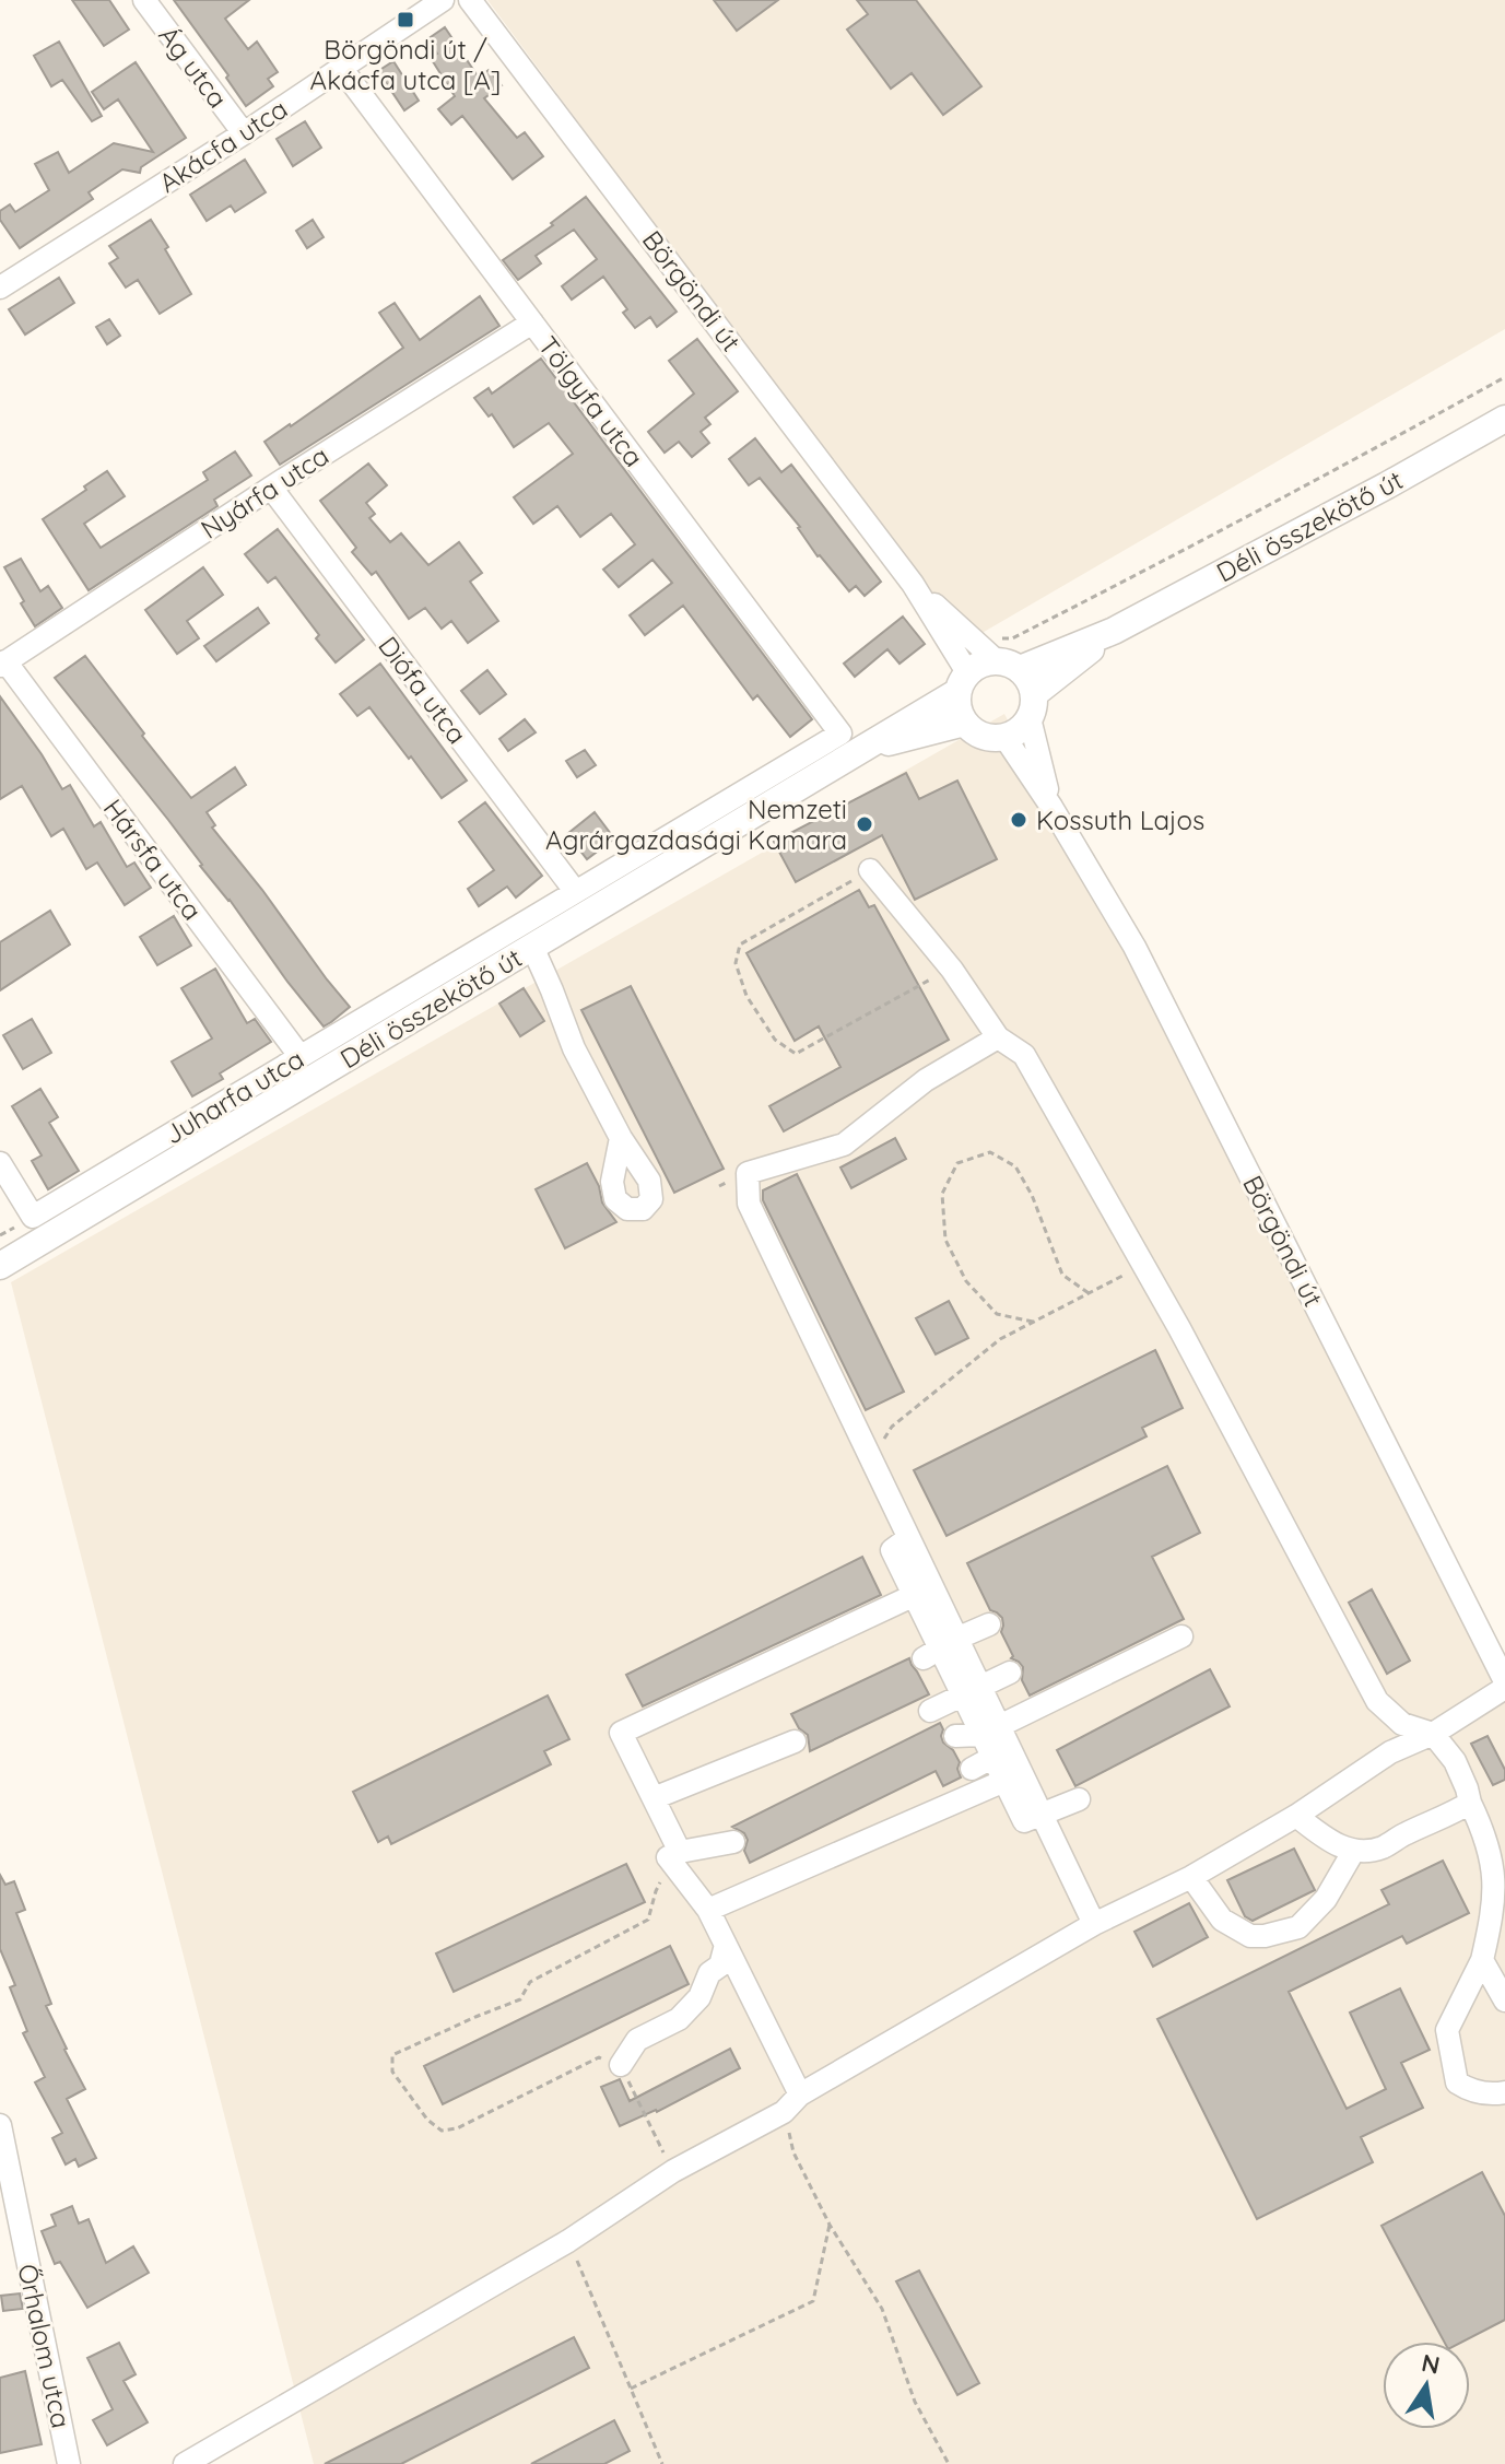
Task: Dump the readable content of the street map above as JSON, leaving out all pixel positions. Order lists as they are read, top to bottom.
{
  "streets": {
    "main road": ["Déli összekötő út"],
    "street": [
      "Ág utca",
      "Akácfa utca",
      "Börgöndi út",
      "Tölgyfa utca",
      "Nyárfa utca",
      "Diófa utca",
      "Hársfa utca",
      "Juharfa utca",
      "Őrhalom utca"
    ]
  },
  "crossings": [
    ["Ág utca", "Akácfa utca"],
    ["Akácfa utca", "Tölgyfa utca"],
    ["Börgöndi út", "Déli összekötő út"],
    ["Tölgyfa utca", "Nyárfa utca"],
    ["Tölgyfa utca", "Déli összekötő út"],
    ["Tölgyfa utca", "Juharfa utca"],
    ["Nyárfa utca", "Diófa utca"],
    ["Nyárfa utca", "Hársfa utca"],
    ["Déli összekötő út", "Juharfa utca"],
    ["Diófa utca", "Juharfa utca"],
    ["Hársfa utca", "Juharfa utca"]
  ],
  "places": {
    "transit": ["Börgöndi út / Akácfa utca [A]"],
    "other": ["Kossuth Lajos", "Nemzeti Agrárgazdasági Kamara"]
  },
  "north": "top"
}
